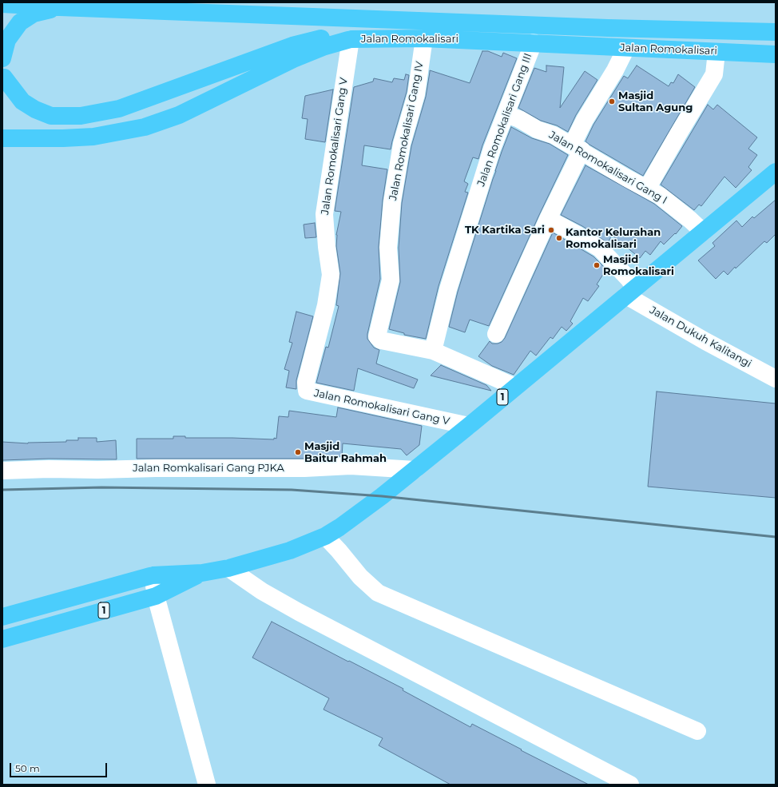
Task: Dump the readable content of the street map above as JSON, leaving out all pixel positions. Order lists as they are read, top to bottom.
{
  "streets": {
    "highway": ["Jalan Romokalisari", "1"],
    "street": [
      "Jalan Romokalisari Gang III",
      "Jalan Romokalisari Gang IV",
      "Jalan Romokalisari Gang V",
      "Jalan Romokalisari Gang I",
      "Jalan Dukuh Kalitangi",
      "Jalan Romkalisari Gang PJKA"
    ]
  },
  "crossings": [
    ["Jalan Romokalisari", "Jalan Romokalisari Gang III"],
    ["Jalan Romokalisari", "Jalan Romokalisari Gang IV"],
    ["Jalan Romokalisari", "Jalan Romokalisari Gang V"],
    ["Jalan Romokalisari Gang III", "Jalan Romokalisari Gang IV"],
    ["Jalan Romokalisari Gang III", "Jalan Romokalisari Gang I"],
    ["Jalan Romokalisari Gang V", "1"],
    ["Jalan Romokalisari Gang I", "1"],
    ["Jalan Dukuh Kalitangi", "1"],
    ["1", "Jalan Romkalisari Gang PJKA"]
  ],
  "places": [
    "Masjid Sultan Agung",
    "TK Kartika Sari",
    "Kantor Kelurahan Romokalisari",
    "Masjid Romokalisari",
    "Masjid Baitur Rahmah"
  ],
  "scale_bar": "50 m"
}
